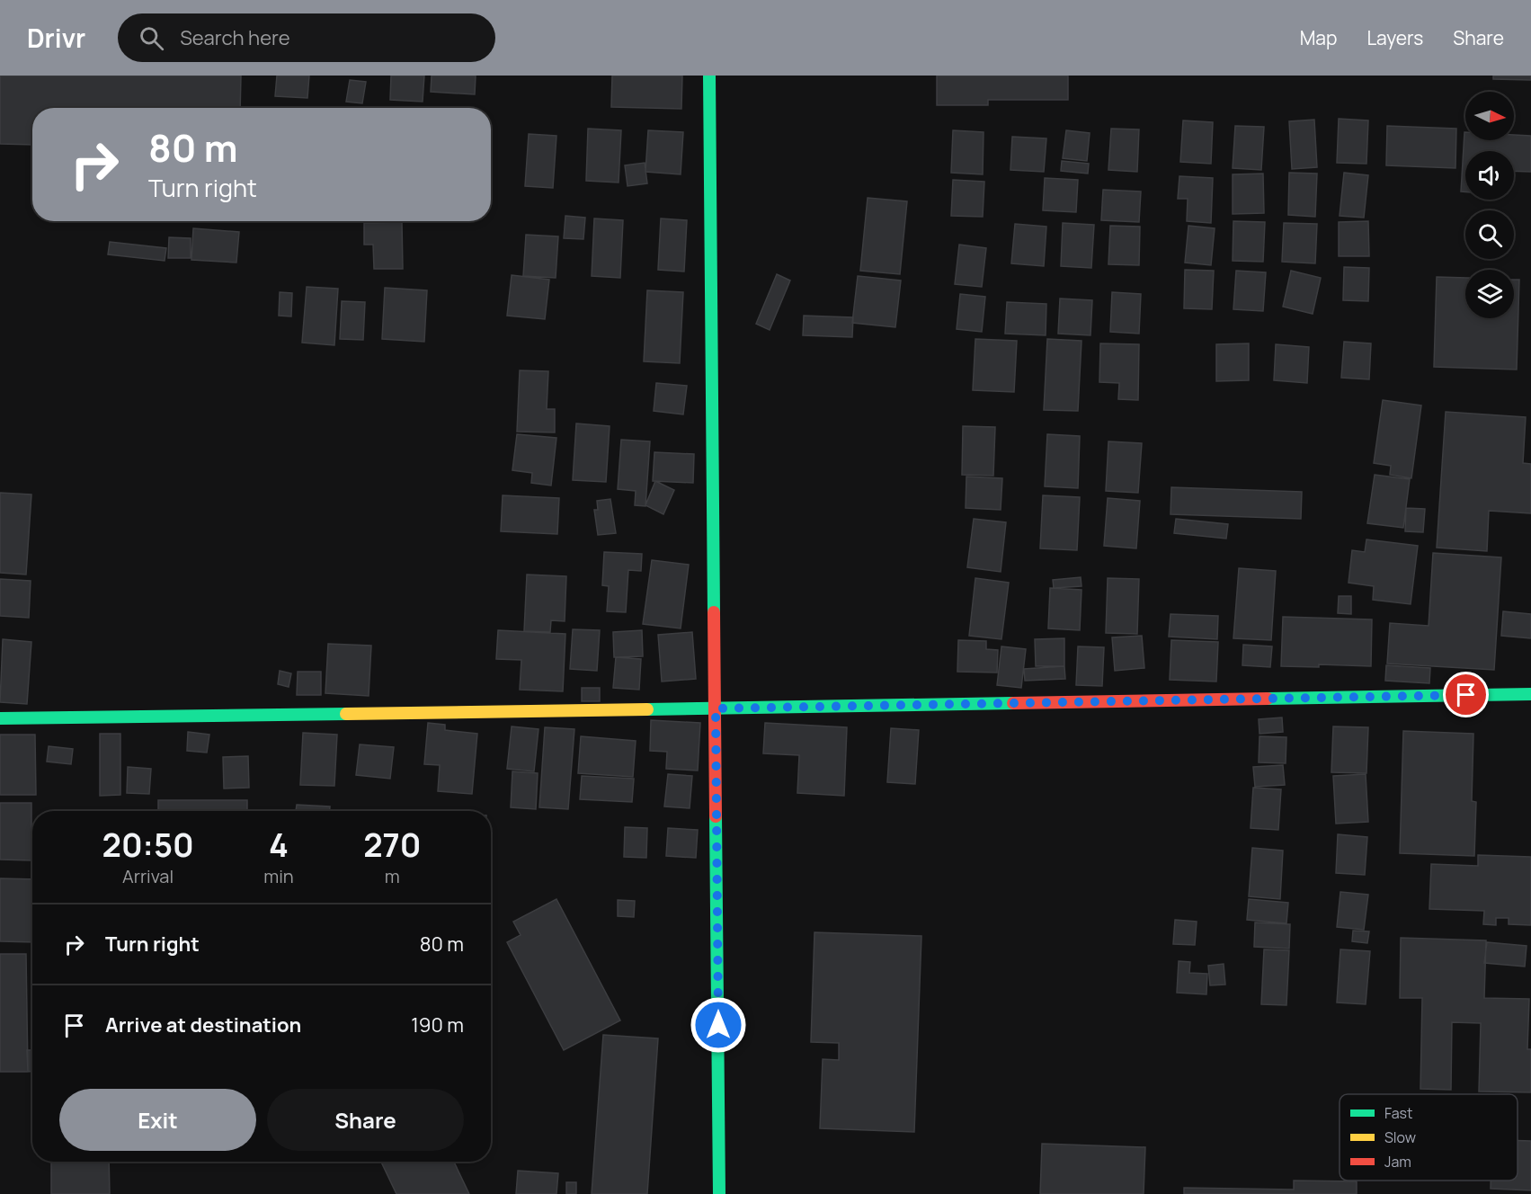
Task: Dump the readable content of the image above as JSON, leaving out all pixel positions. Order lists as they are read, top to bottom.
{
  "legend": ["Fast", "Slow", "Jam"],
  "north": "right",
  "page": {
    "header": "Drivr",
    "search": "Search here",
    "nav": ["Map", "Layers", "Share"],
    "turn": ["80 m", "Turn right"],
    "eta": [
      "20:50",
      "Arrival",
      "4",
      "min",
      "270",
      "m"
    ],
    "list": [
      {
        "name": "Turn right",
        "value": "80 m"
      },
      {
        "name": "Arrive at destination",
        "value": "190 m"
      }
    ],
    "buttons": ["Exit", "Share"]
  }
}
